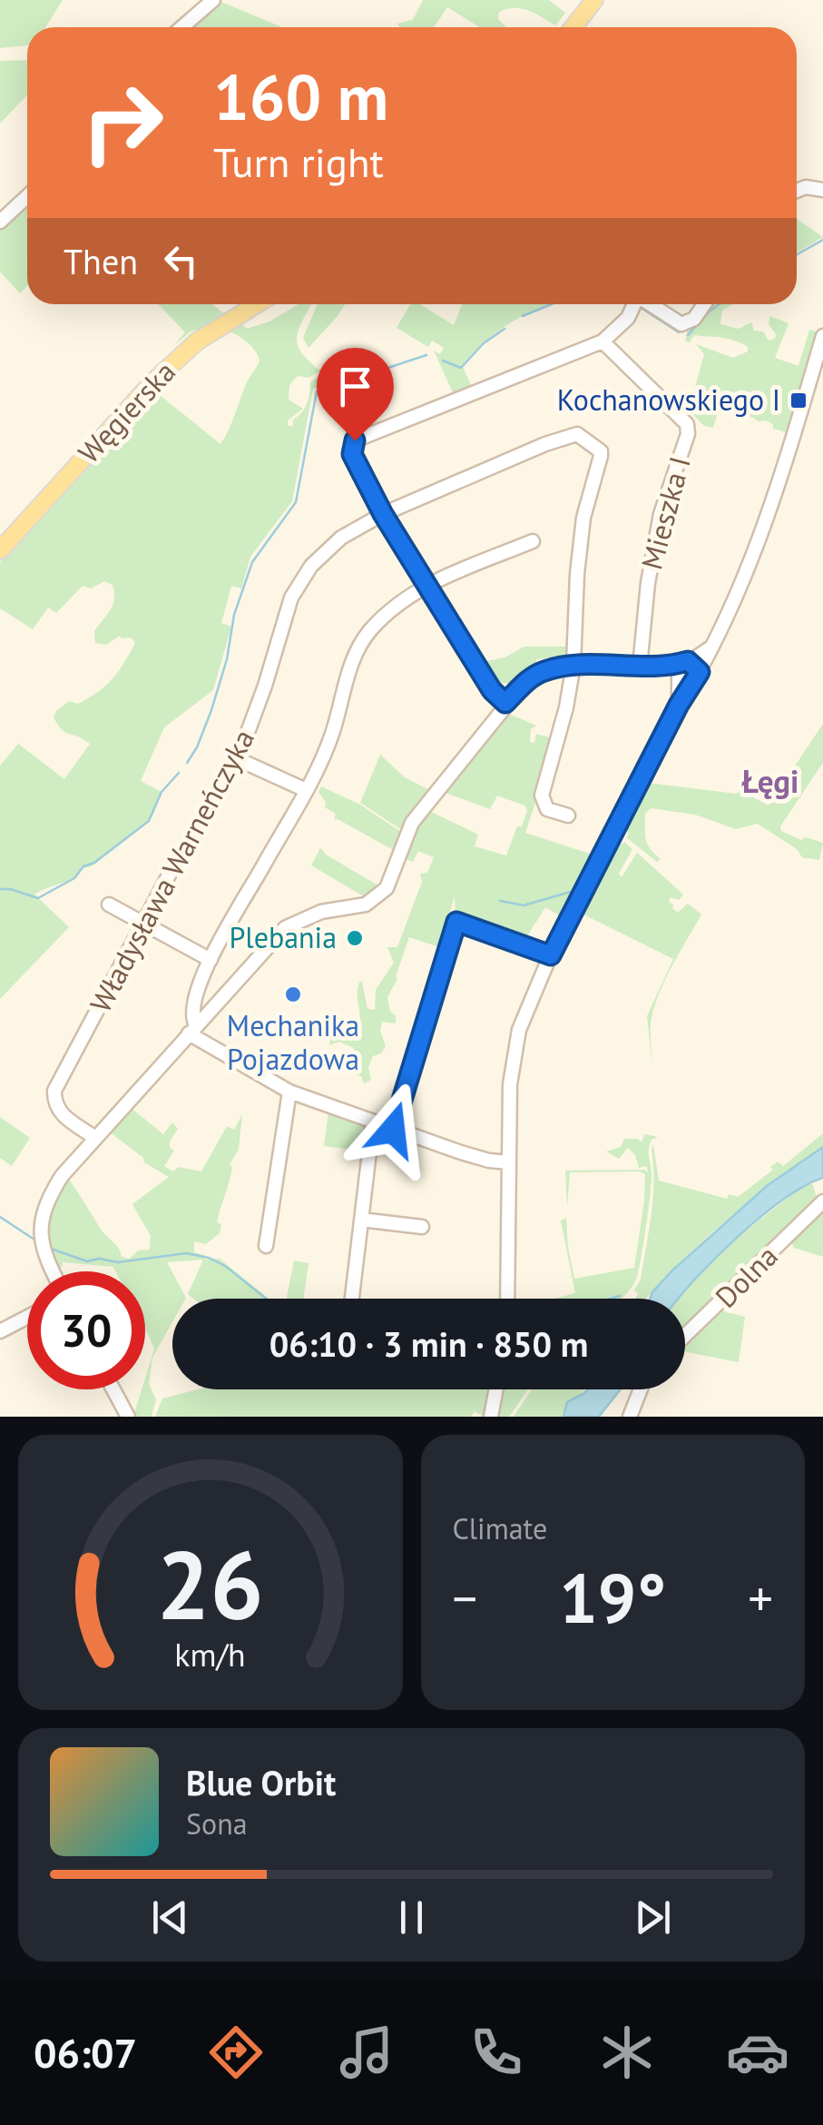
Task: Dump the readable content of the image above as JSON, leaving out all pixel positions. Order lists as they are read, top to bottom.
{
  "streets": {
    "main road": ["Węgierska"],
    "street": ["Mieszka I", "Władysława Warneńczyka", "Dolna"]
  },
  "districts": ["Łęgi"],
  "places": {
    "transit": ["Kochanowskiego I"],
    "other": ["Plebania", "Mechanika Pojazdowa"]
  },
  "page": {
    "turn": ["160 m", "Turn right"],
    "then": "Then",
    "limit": "30",
    "trip": "06:10 · 3 min · 850 m",
    "tile": "Climate",
    "heat": ["−", "19°", "+"],
    "song": ["Blue Orbit", "Sona"],
    "tabs": "06:07",
    "gauge": ["26", "km/h"]
  }
}
